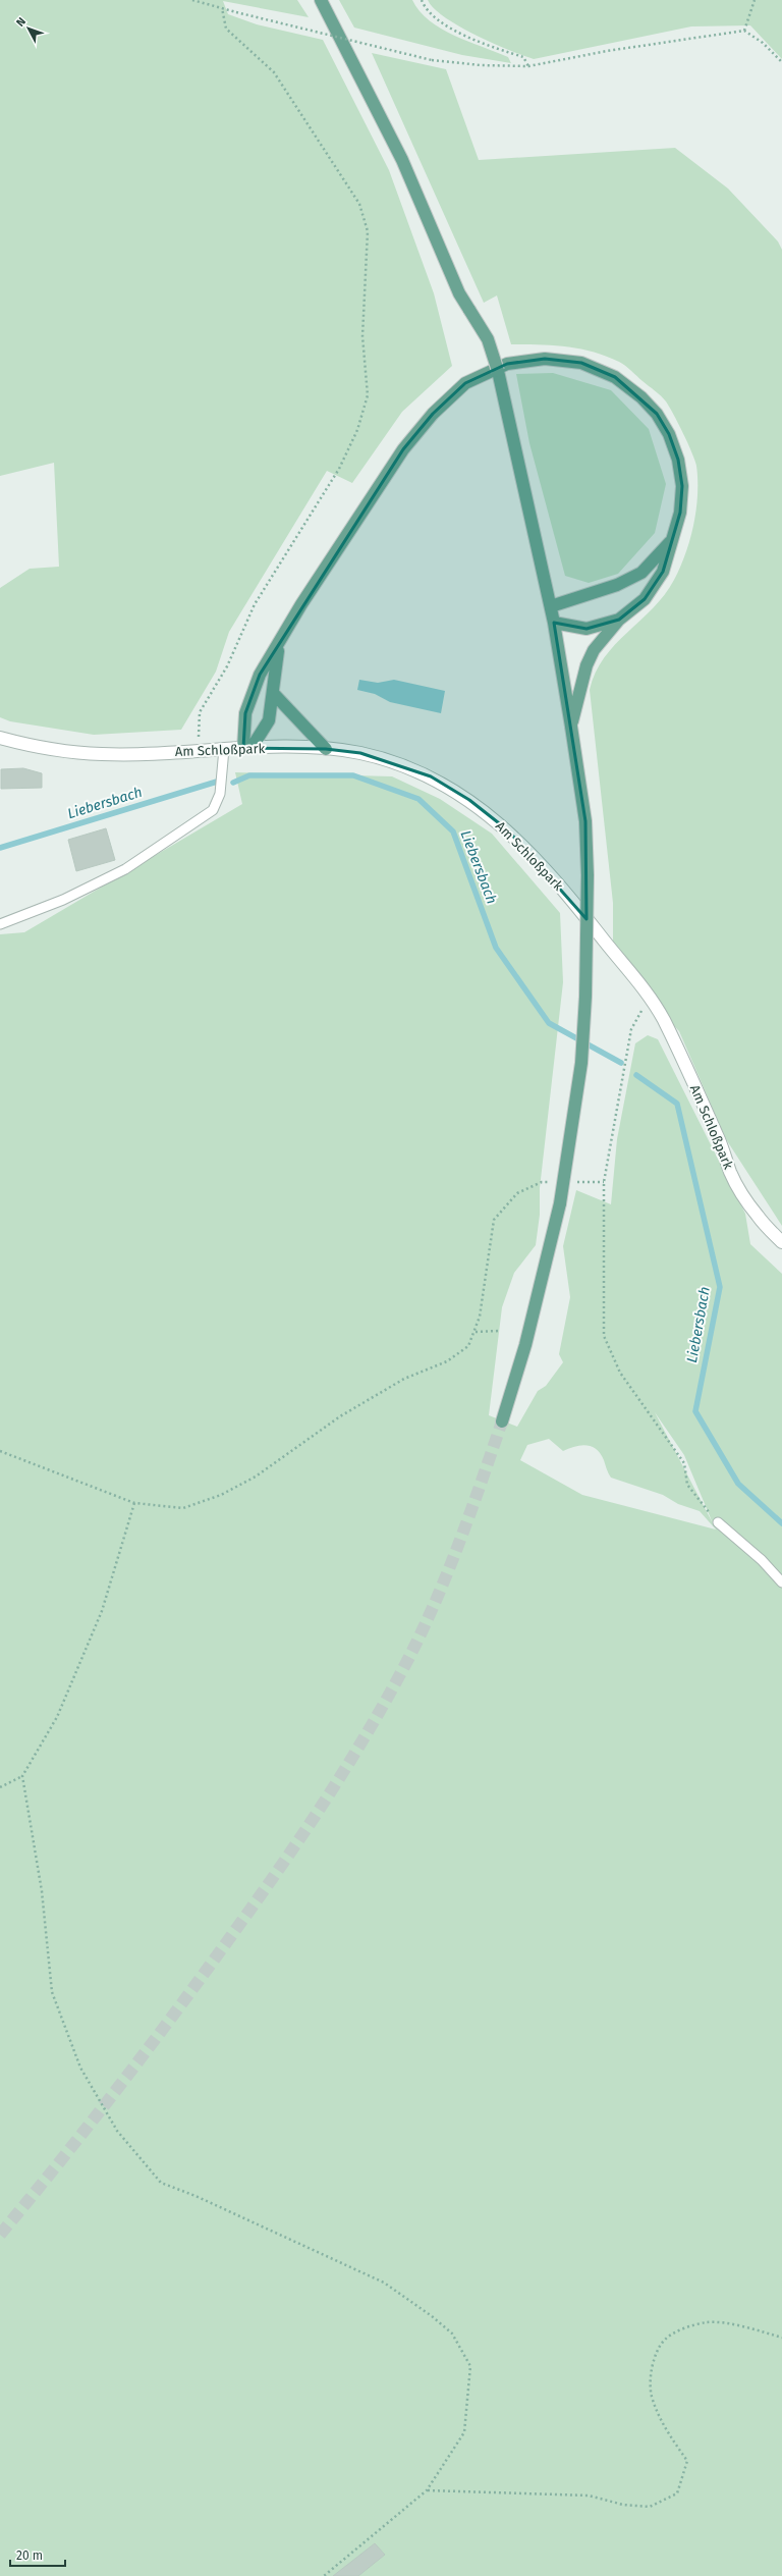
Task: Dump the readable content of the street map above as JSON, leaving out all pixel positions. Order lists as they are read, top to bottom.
{
  "streets": {
    "street": ["Am Schloßpark"]
  },
  "water": ["Liebersbach"],
  "scale_bar": "20 m",
  "north": "top left"
}
